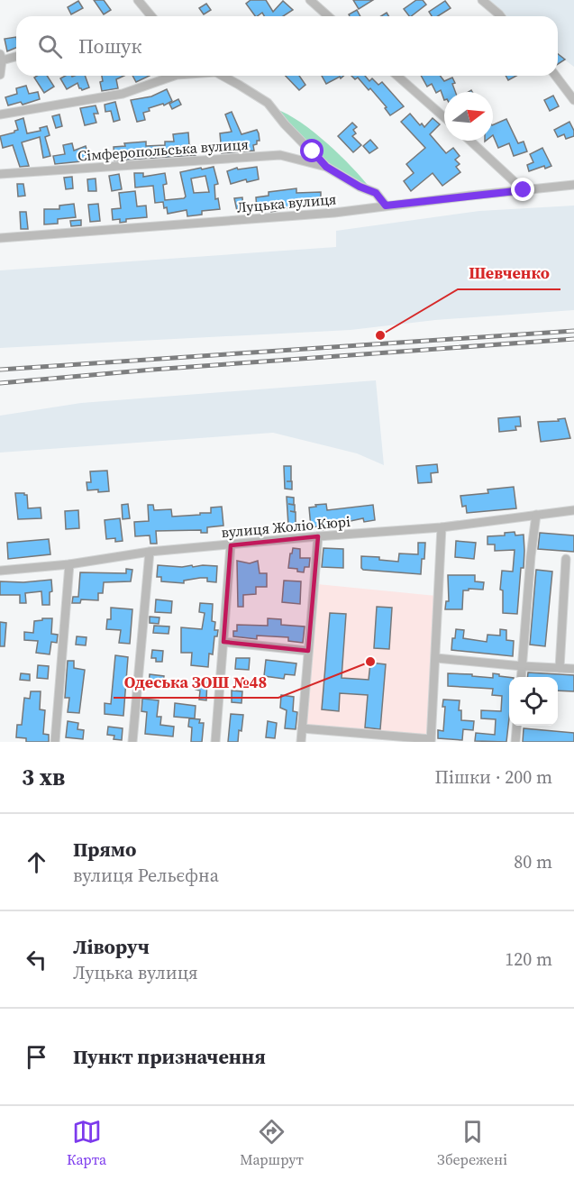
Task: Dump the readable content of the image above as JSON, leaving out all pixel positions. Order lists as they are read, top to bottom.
{
  "streets": {
    "street": ["Сімферопольська вулиця", "Луцька вулиця", "вулиця Жоліо Кюрі"]
  },
  "places": ["Шевченко", "Одеська ЗОШ №48"],
  "north": "right",
  "page": {
    "search": "Пошук",
    "heading": ["3 хв", "Пішки · 200 m"],
    "list": [
      ["Прямо", "вулиця Рельєфна", "80 m"],
      ["Ліворуч", "Луцька вулиця", "120 m"],
      "Пункт призначення"
    ],
    "nav": ["Карта", "Маршрут", "Збережені"]
  }
}
